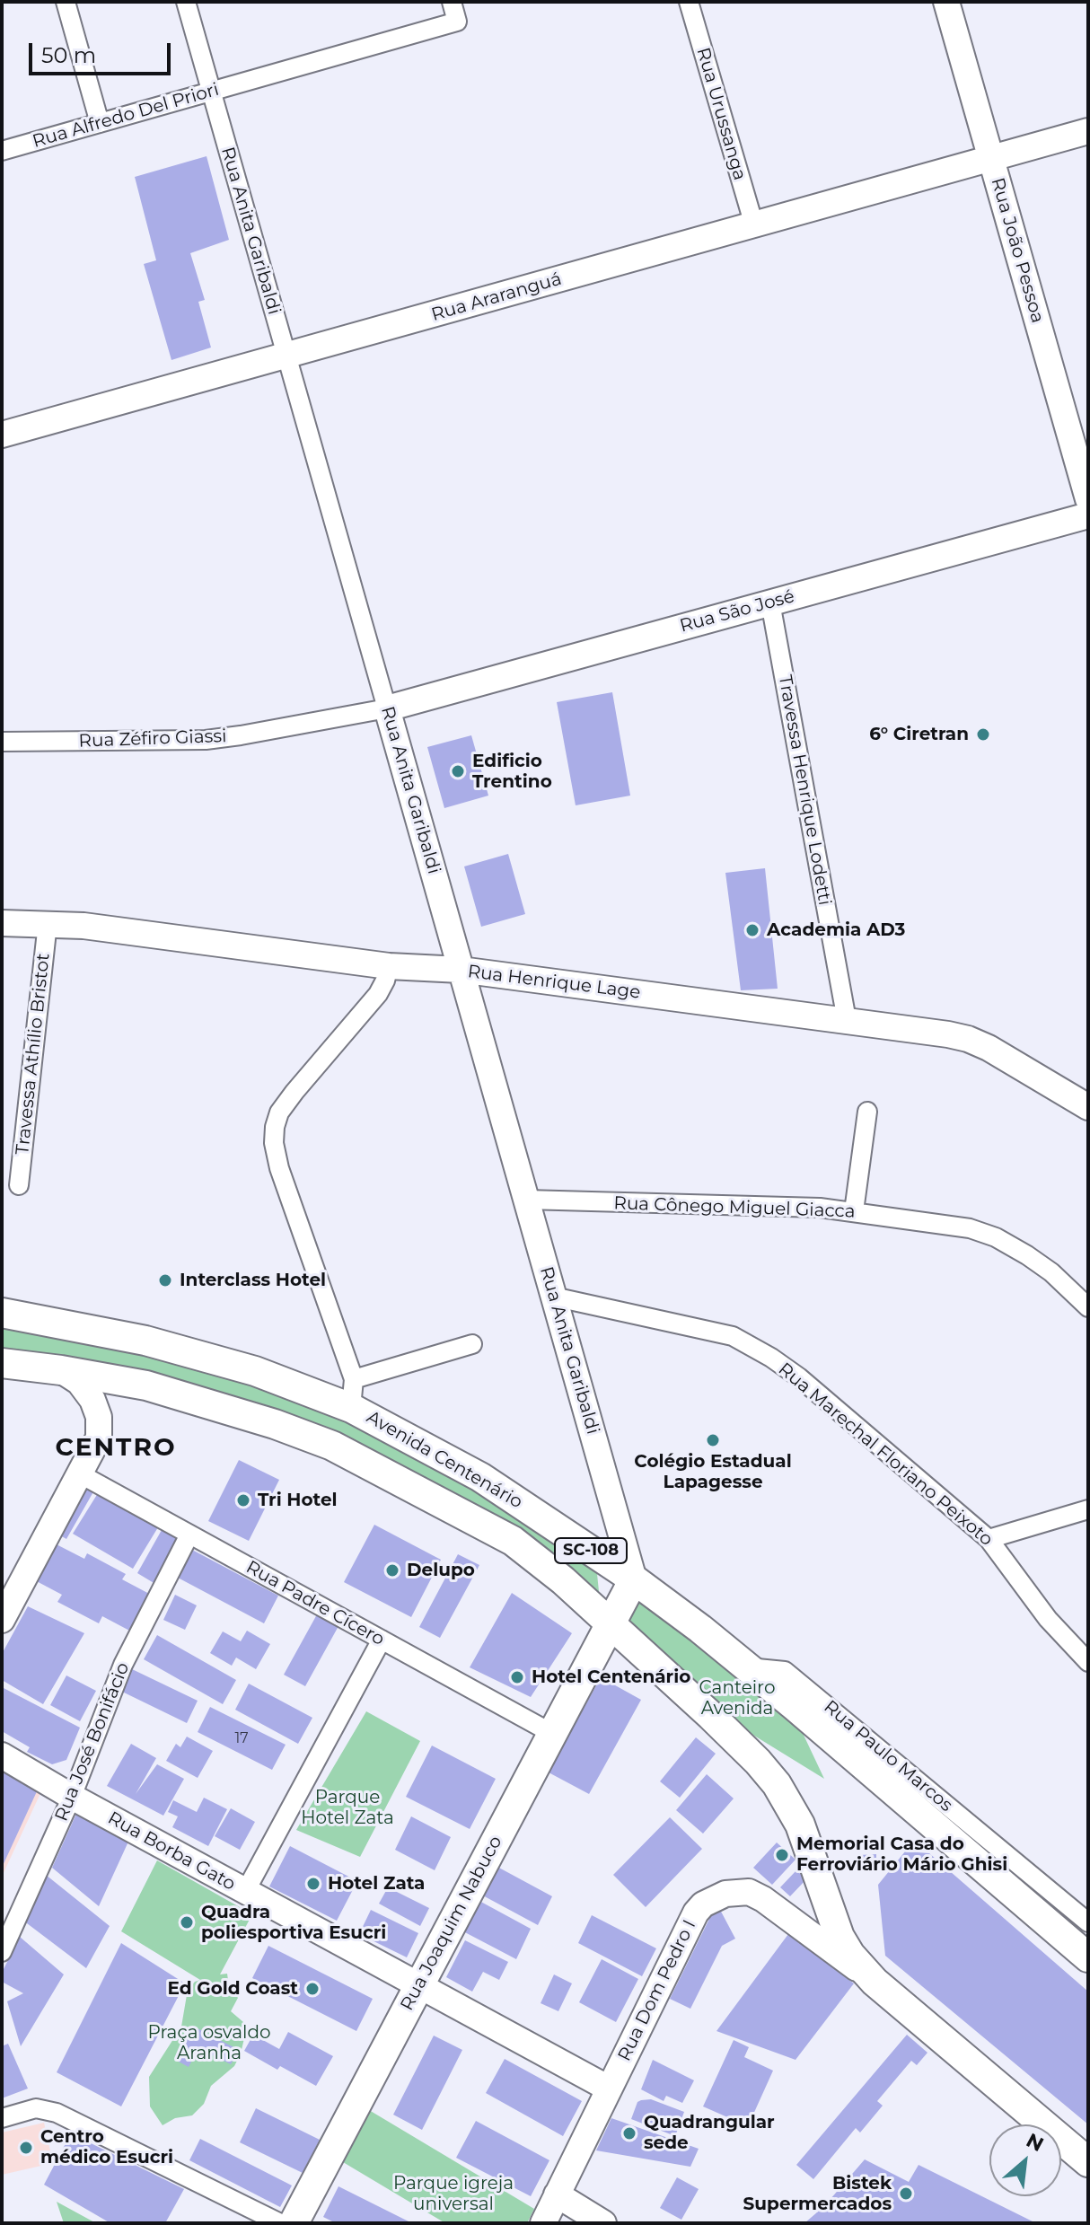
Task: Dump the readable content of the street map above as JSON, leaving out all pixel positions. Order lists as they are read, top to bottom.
{
  "streets": {
    "main road": [
      "Rua Anita Garibaldi",
      "Rua João Pessoa",
      "Rua Araranguá",
      "Rua São José",
      "Rua Henrique Lage",
      "Avenida Centenário",
      "SC-108",
      "Rua Borba Gato",
      "Rua Joaquim Nabuco",
      "Rua Dom Pedro I"
    ],
    "street": [
      "Rua Urussanga",
      "Rua Alfredo Del Priori",
      "Rua Zéfiro Giassi",
      "Travessa Henrique Lodetti",
      "Travessa Athílio Bristot",
      "Rua Cônego Miguel Giacca",
      "Rua Marechal Floriano Peixoto",
      "Rua Padre Cícero",
      "Rua José Bonifácio",
      "Rua Paulo Marcos"
    ]
  },
  "crossings": [
    ["Rua Urussanga", "Rua Araranguá"],
    ["Rua Alfredo Del Priori", "Rua Anita Garibaldi"],
    ["Rua Anita Garibaldi", "Rua Araranguá"],
    ["Rua Anita Garibaldi", "Rua São José"],
    ["Rua Anita Garibaldi", "Rua Zéfiro Giassi"],
    ["Rua Anita Garibaldi", "Rua Henrique Lage"],
    ["Rua Anita Garibaldi", "Rua Cônego Miguel Giacca"],
    ["Rua Anita Garibaldi", "Rua Marechal Floriano Peixoto"],
    ["Rua Anita Garibaldi", "Avenida Centenário"],
    ["Rua Anita Garibaldi", "Rua Joaquim Nabuco"],
    ["Rua João Pessoa", "Rua Araranguá"],
    ["Rua São José", "Rua Zéfiro Giassi"],
    ["Rua São José", "Travessa Henrique Lodetti"],
    ["Travessa Henrique Lodetti", "Rua Henrique Lage"],
    ["Rua Henrique Lage", "Travessa Athílio Bristot"],
    ["Avenida Centenário", "Rua Paulo Marcos"],
    ["Avenida Centenário", "Rua Joaquim Nabuco"],
    ["Avenida Centenário", "Rua Dom Pedro I"],
    ["Rua Padre Cícero", "Rua José Bonifácio"],
    ["Rua Padre Cícero", "Rua Joaquim Nabuco"],
    ["Rua José Bonifácio", "Rua Borba Gato"],
    ["Rua Borba Gato", "Rua Joaquim Nabuco"],
    ["Rua Borba Gato", "Rua Dom Pedro I"]
  ],
  "districts": ["CENTRO"],
  "parks": [
    "Canteiro Avenida",
    "Parque Hotel Zata",
    "Praça osvaldo Aranha",
    "Parque igreja universal"
  ],
  "places": [
    "6° Ciretran",
    "Edificio Trentino",
    "Academia AD3",
    "Interclass Hotel",
    "Colégio Estadual Lapagesse",
    "Tri Hotel",
    "Delupo",
    "Hotel Centenário",
    "Memorial Casa do Ferroviário Mário Ghisi",
    "Hotel Zata",
    "Quadra poliesportiva Esucri",
    "Ed Gold Coast",
    "Quadrangular sede",
    "Centro médico Esucri",
    "Bistek Supermercados"
  ],
  "house_numbers": ["17"],
  "scale_bar": "50 m",
  "north": "top right"
}
